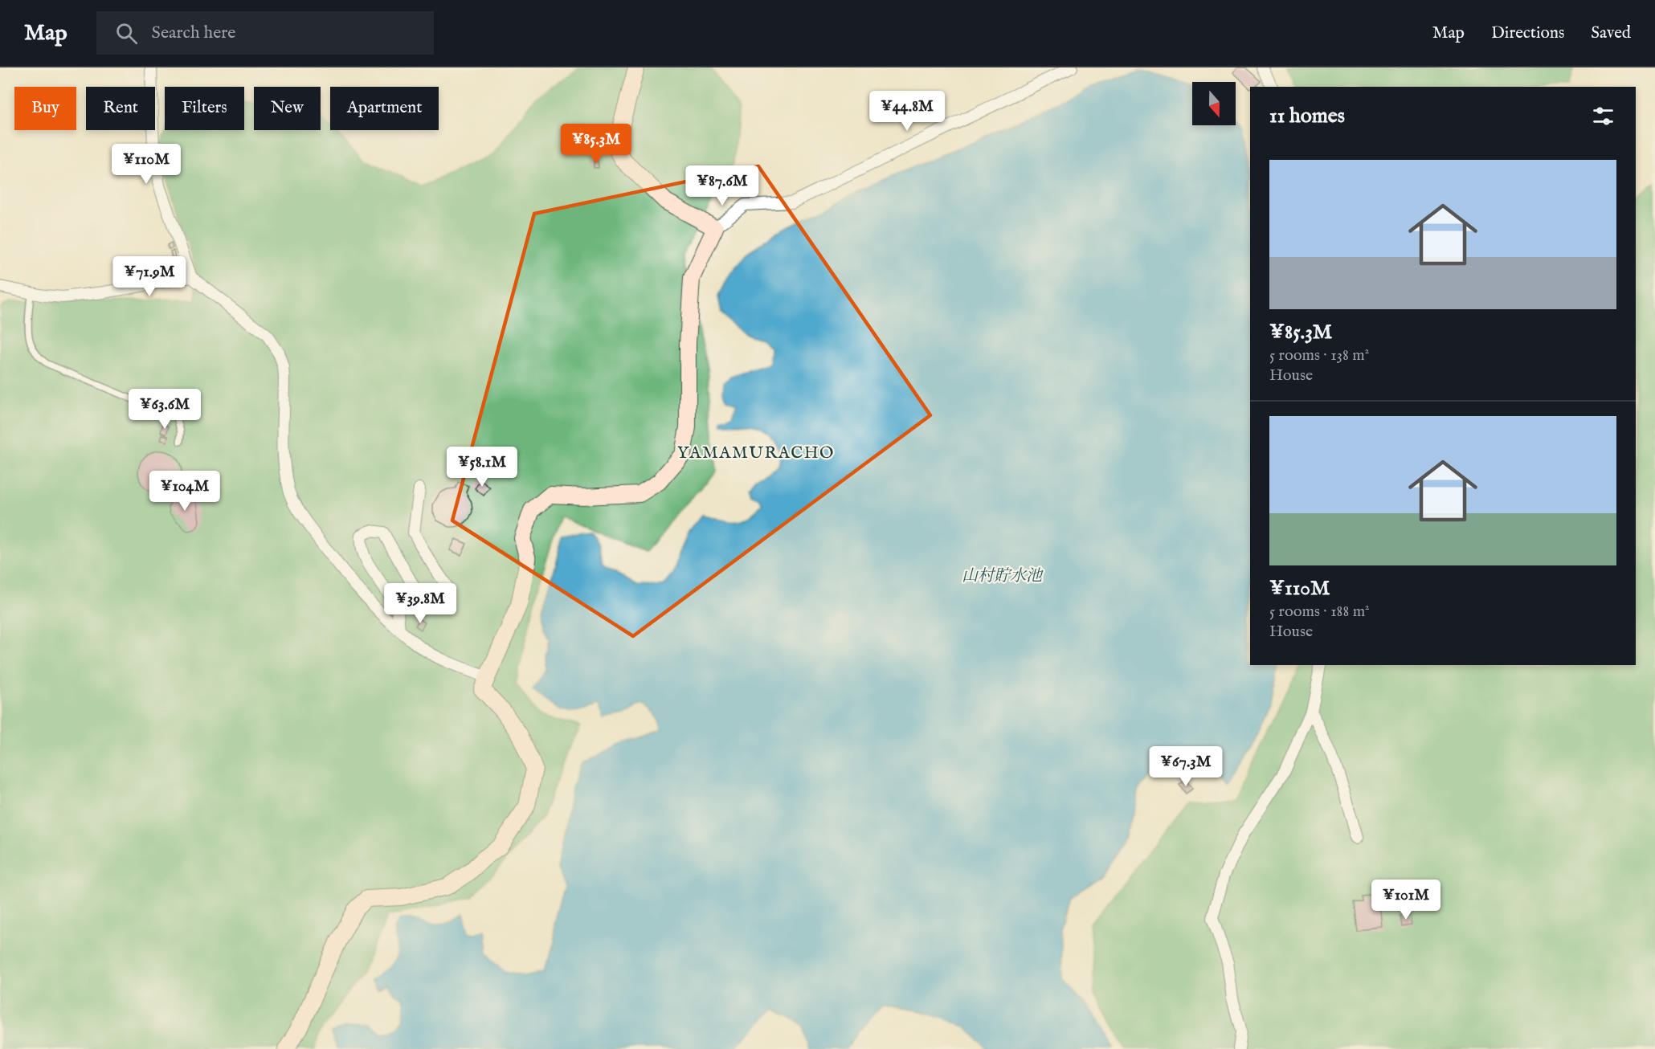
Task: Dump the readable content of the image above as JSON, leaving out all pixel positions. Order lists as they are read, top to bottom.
{
  "districts": ["YAMAMURACHO"],
  "water": ["山村貯水池"],
  "north": "bottom",
  "page": {
    "header": "Map",
    "search": "Search here",
    "nav": ["Map", "Directions", "Saved"],
    "chip": [
      "Buy",
      "Rent",
      "Filters",
      "New",
      "Apartment"
    ],
    "heading": "11 homes",
    "price": [
      "¥44.8M",
      "¥85.3M",
      "¥110M",
      "¥87.6M",
      "¥71.9M",
      "¥63.6M",
      "¥58.1M",
      "¥104M",
      "¥39.8M",
      "¥67.3M",
      "¥101M"
    ],
    "list": [
      {
        "name": "¥85.3M",
        "note": "5 rooms · 138 m² · House"
      },
      {
        "name": "¥110M",
        "note": "5 rooms · 188 m² · House"
      }
    ]
  }
}
